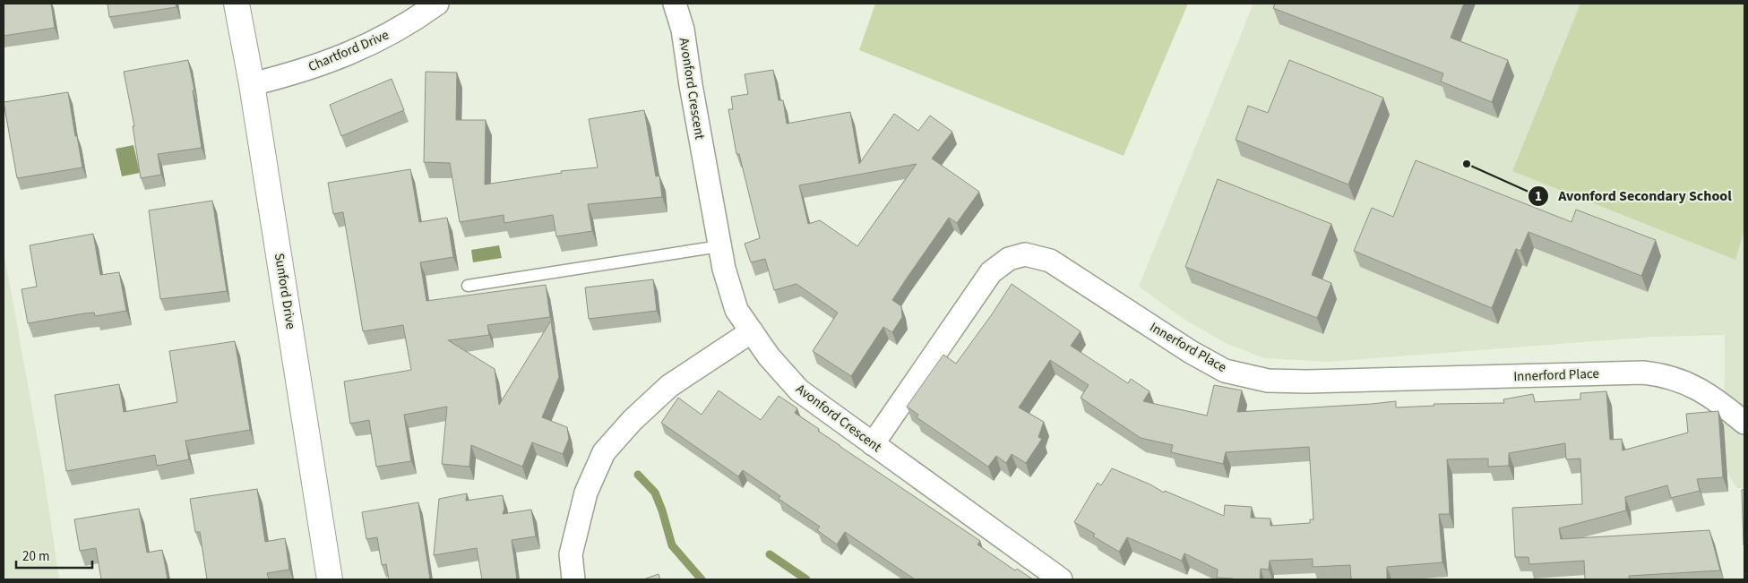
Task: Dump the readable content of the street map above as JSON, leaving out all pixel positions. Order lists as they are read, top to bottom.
{
  "streets": {
    "street": [
      "Chartford Drive",
      "Avonford Crescent",
      "Sunford Drive",
      "Innerford Place"
    ]
  },
  "crossings": [
    ["Chartford Drive", "Sunford Drive"],
    ["Avonford Crescent", "Innerford Place"]
  ],
  "places": ["Avonford Secondary School"],
  "scale_bar": "20 m"
}
